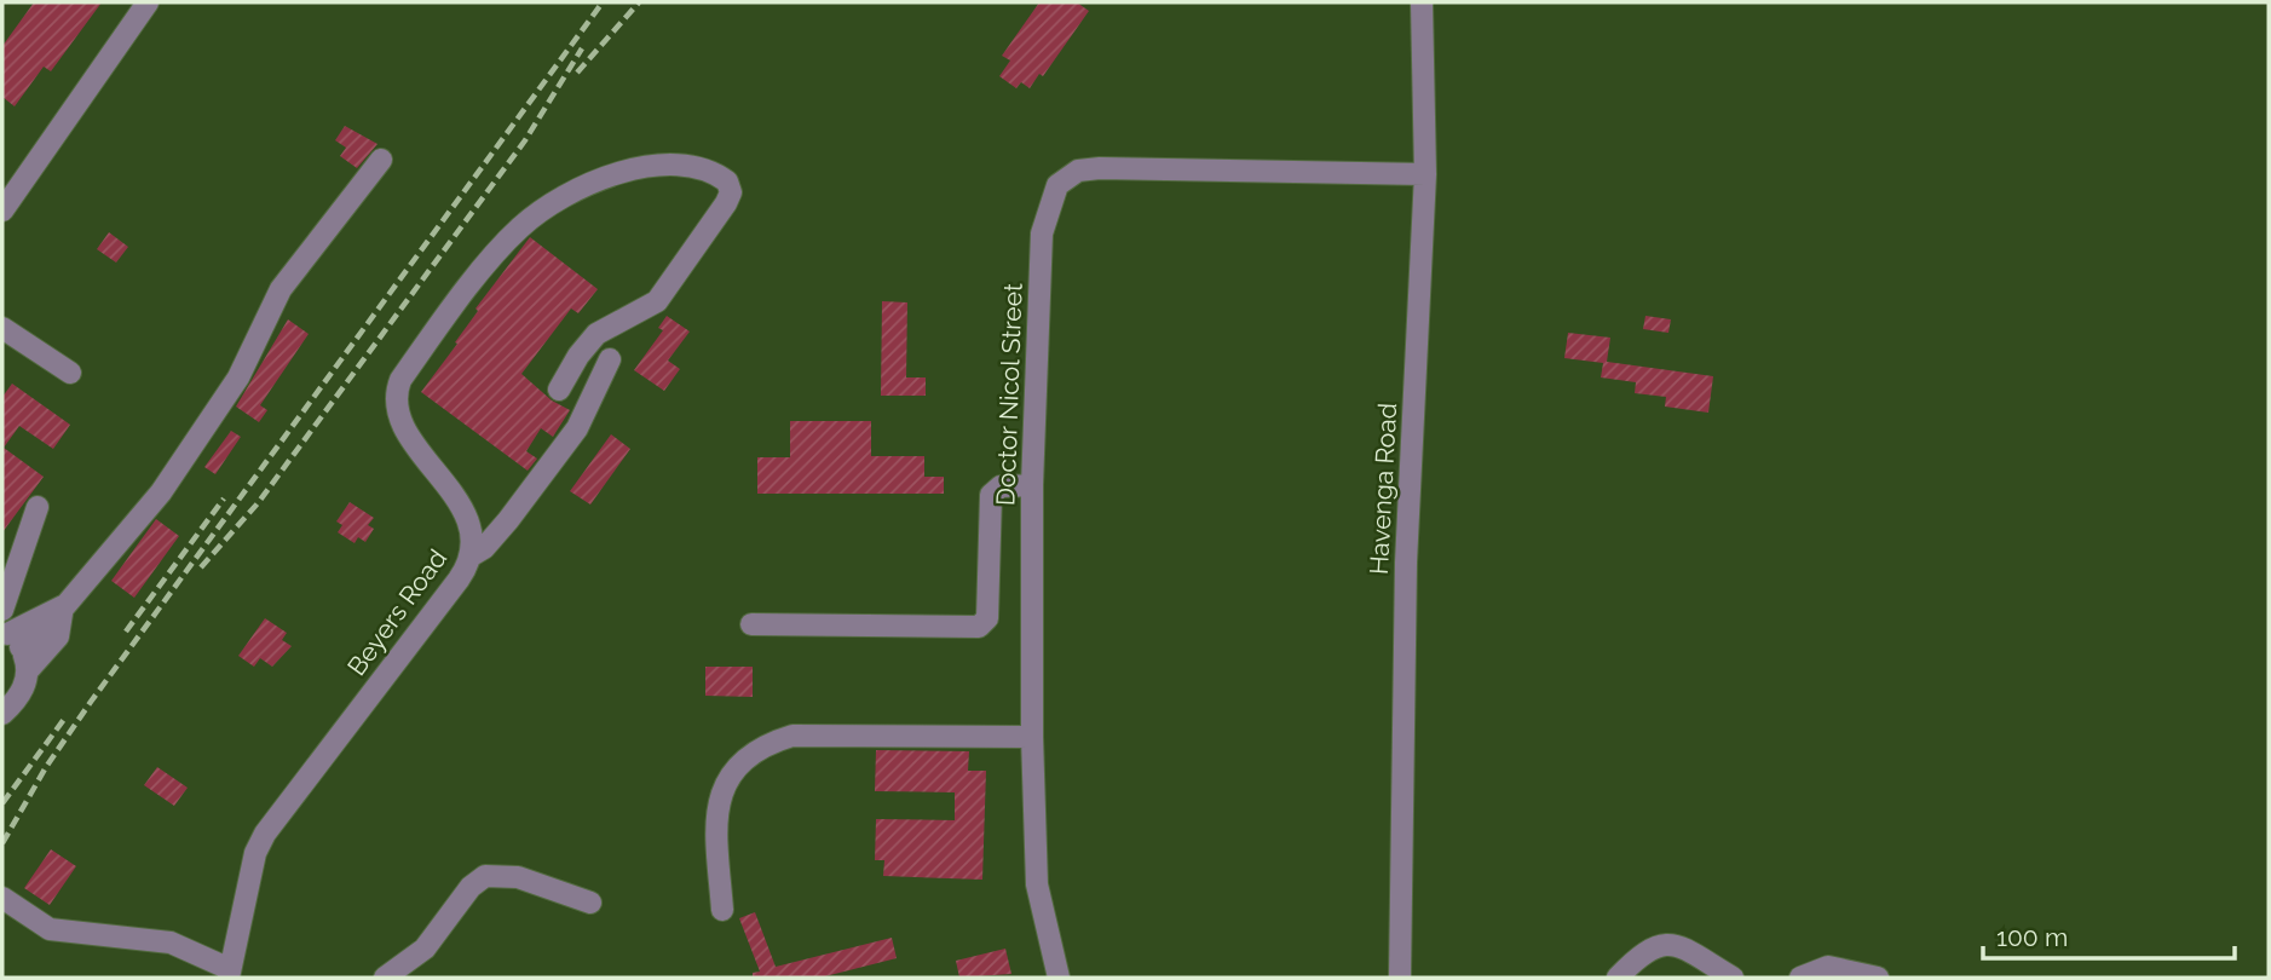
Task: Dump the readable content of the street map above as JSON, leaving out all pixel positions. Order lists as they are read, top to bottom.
{
  "streets": {
    "street": ["Doctor Nicol Street", "Havenga Road", "Beyers Road"]
  },
  "crossings": [
    ["Doctor Nicol Street", "Havenga Road"]
  ],
  "scale_bar": "100 m"
}
